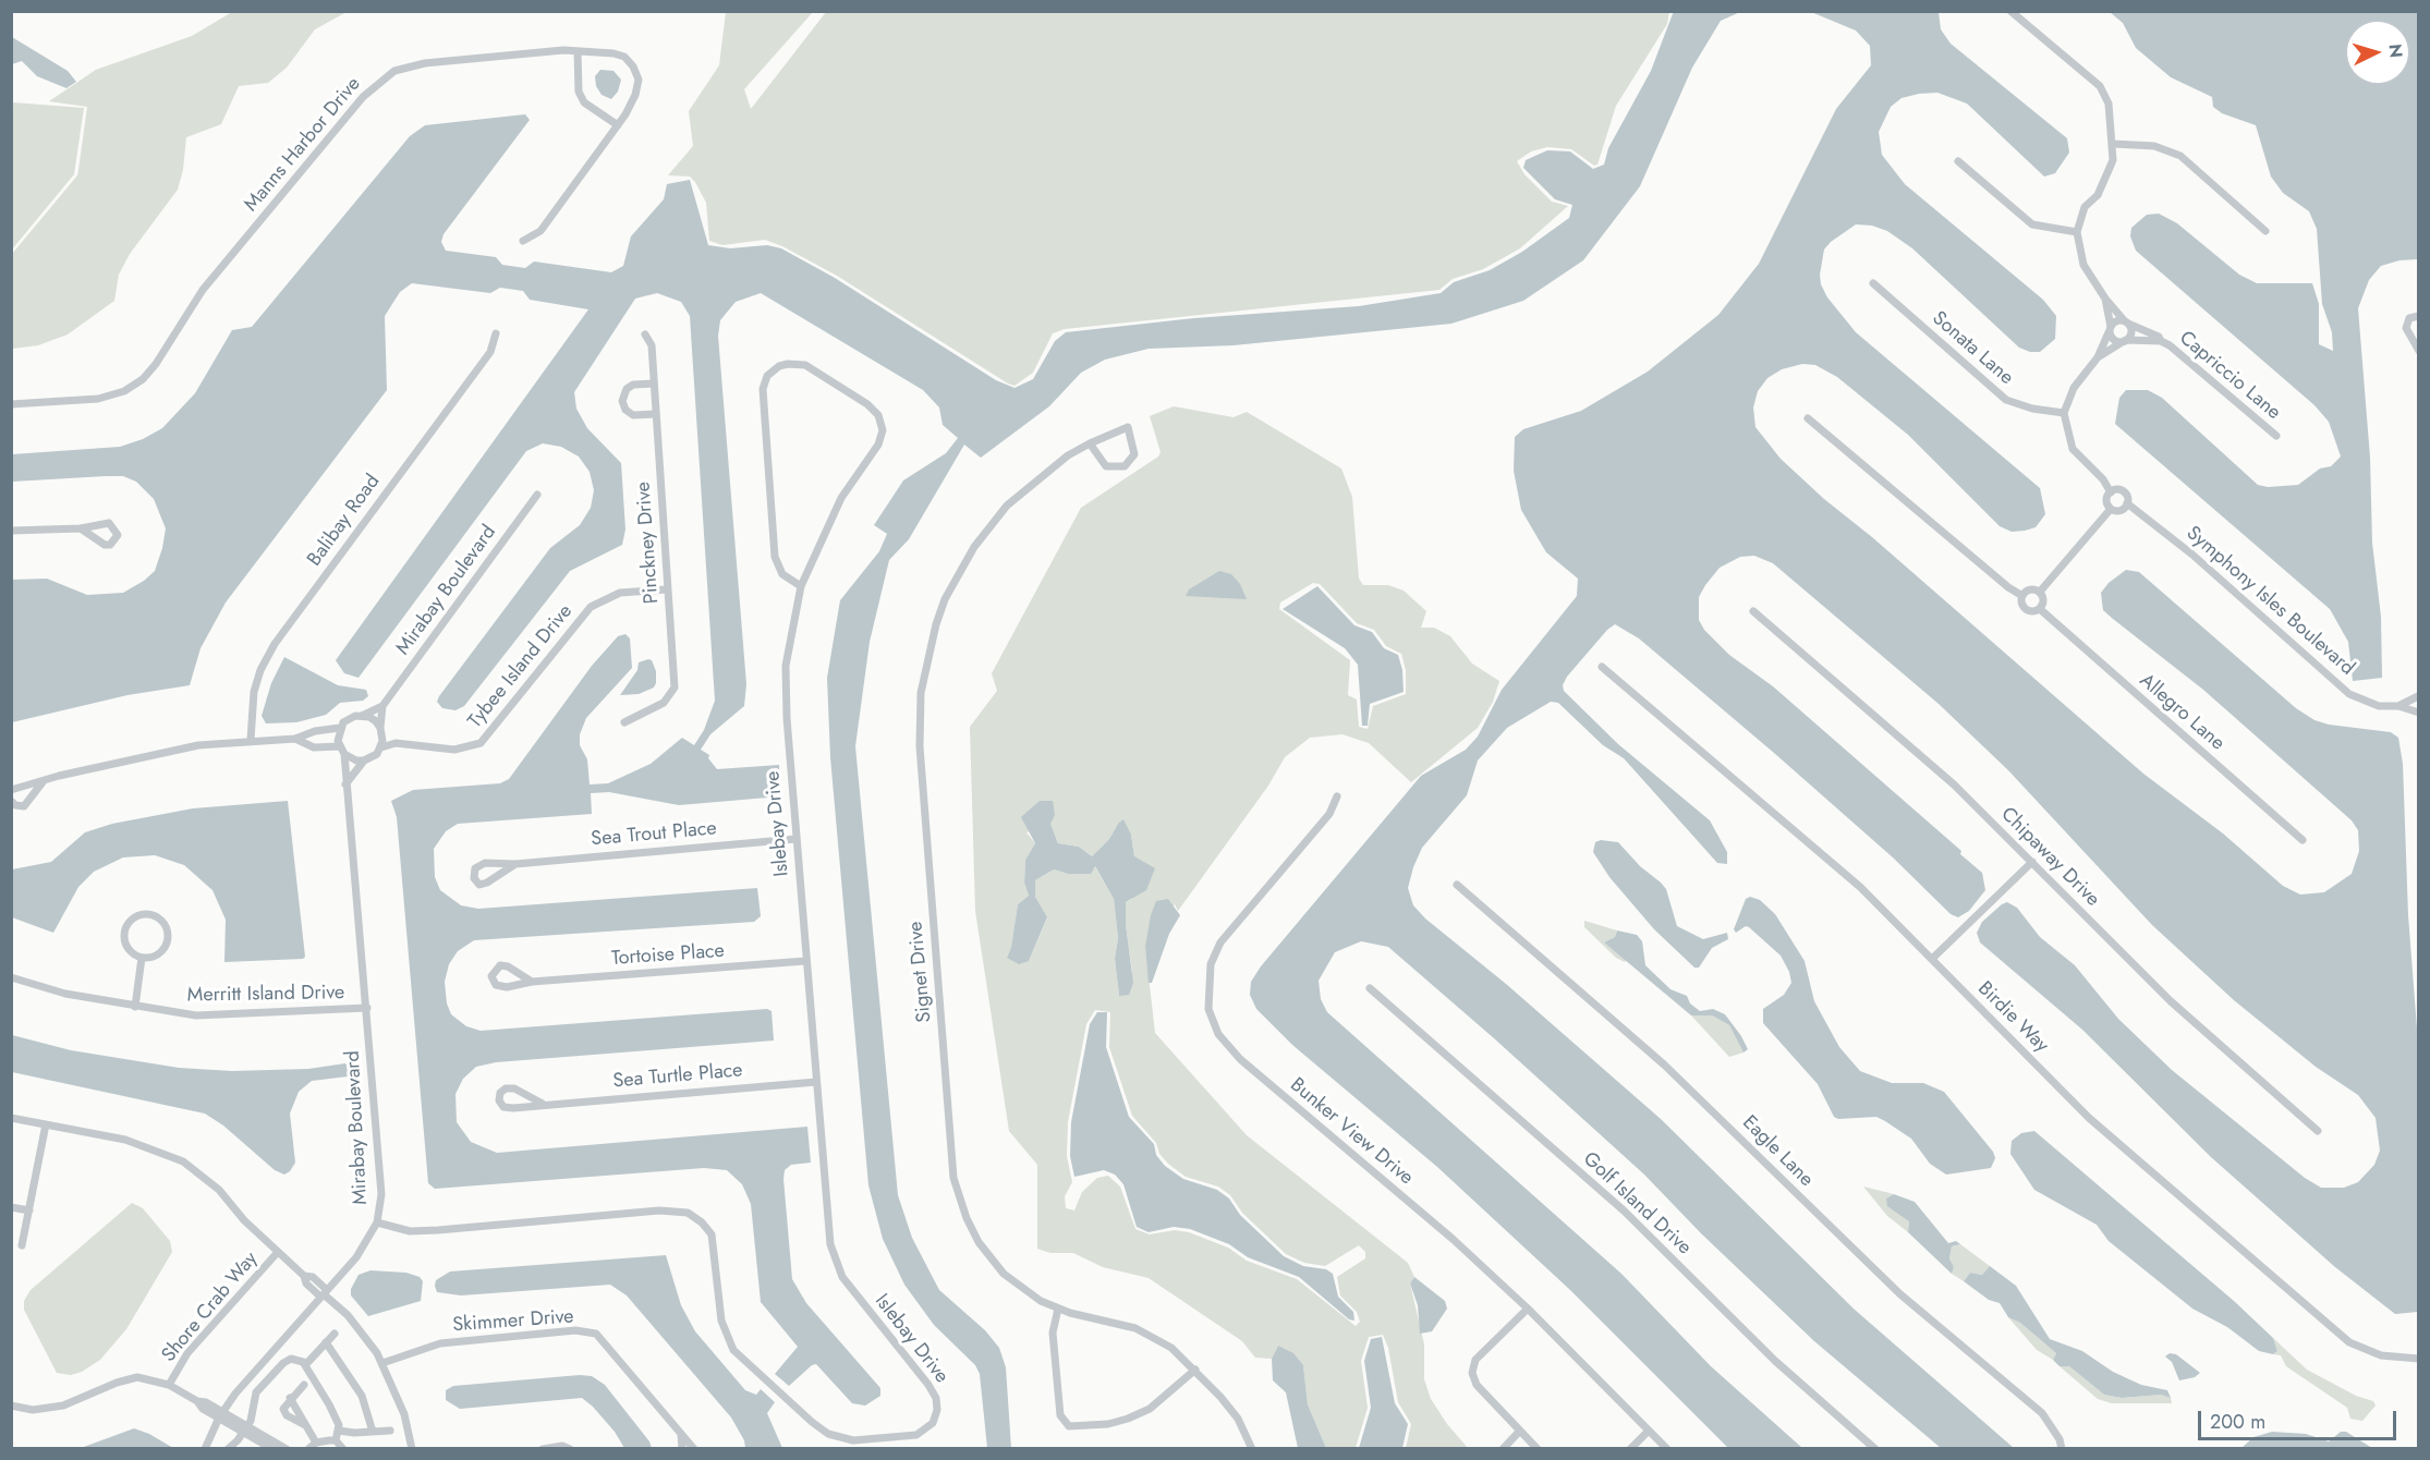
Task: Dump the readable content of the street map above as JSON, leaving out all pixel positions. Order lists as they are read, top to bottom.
{
  "streets": {
    "street": [
      "Manns Harbor Drive",
      "Sonata Lane",
      "Capriccio Lane",
      "Balibay Road",
      "Pinckney Drive",
      "Mirabay Boulevard",
      "Symphony Isles Boulevard",
      "Tybee Island Drive",
      "Allegro Lane",
      "Islebay Drive",
      "Sea Trout Place",
      "Chipaway Drive",
      "Tortoise Place",
      "Signet Drive",
      "Merritt Island Drive",
      "Birdie Way",
      "Sea Turtle Place",
      "Bunker View Drive",
      "Eagle Lane",
      "Golf Island Drive",
      "Shore Crab Way",
      "Skimmer Drive"
    ]
  },
  "crossings": [
    ["Sonata Lane", "Symphony Isles Boulevard"],
    ["Pinckney Drive", "Tybee Island Drive"],
    ["Mirabay Boulevard", "Tybee Island Drive"],
    ["Mirabay Boulevard", "Islebay Drive"],
    ["Mirabay Boulevard", "Merritt Island Drive"],
    ["Islebay Drive", "Sea Trout Place"],
    ["Islebay Drive", "Tortoise Place"],
    ["Islebay Drive", "Sea Turtle Place"]
  ],
  "scale_bar": "200 m",
  "north": "right"
}
